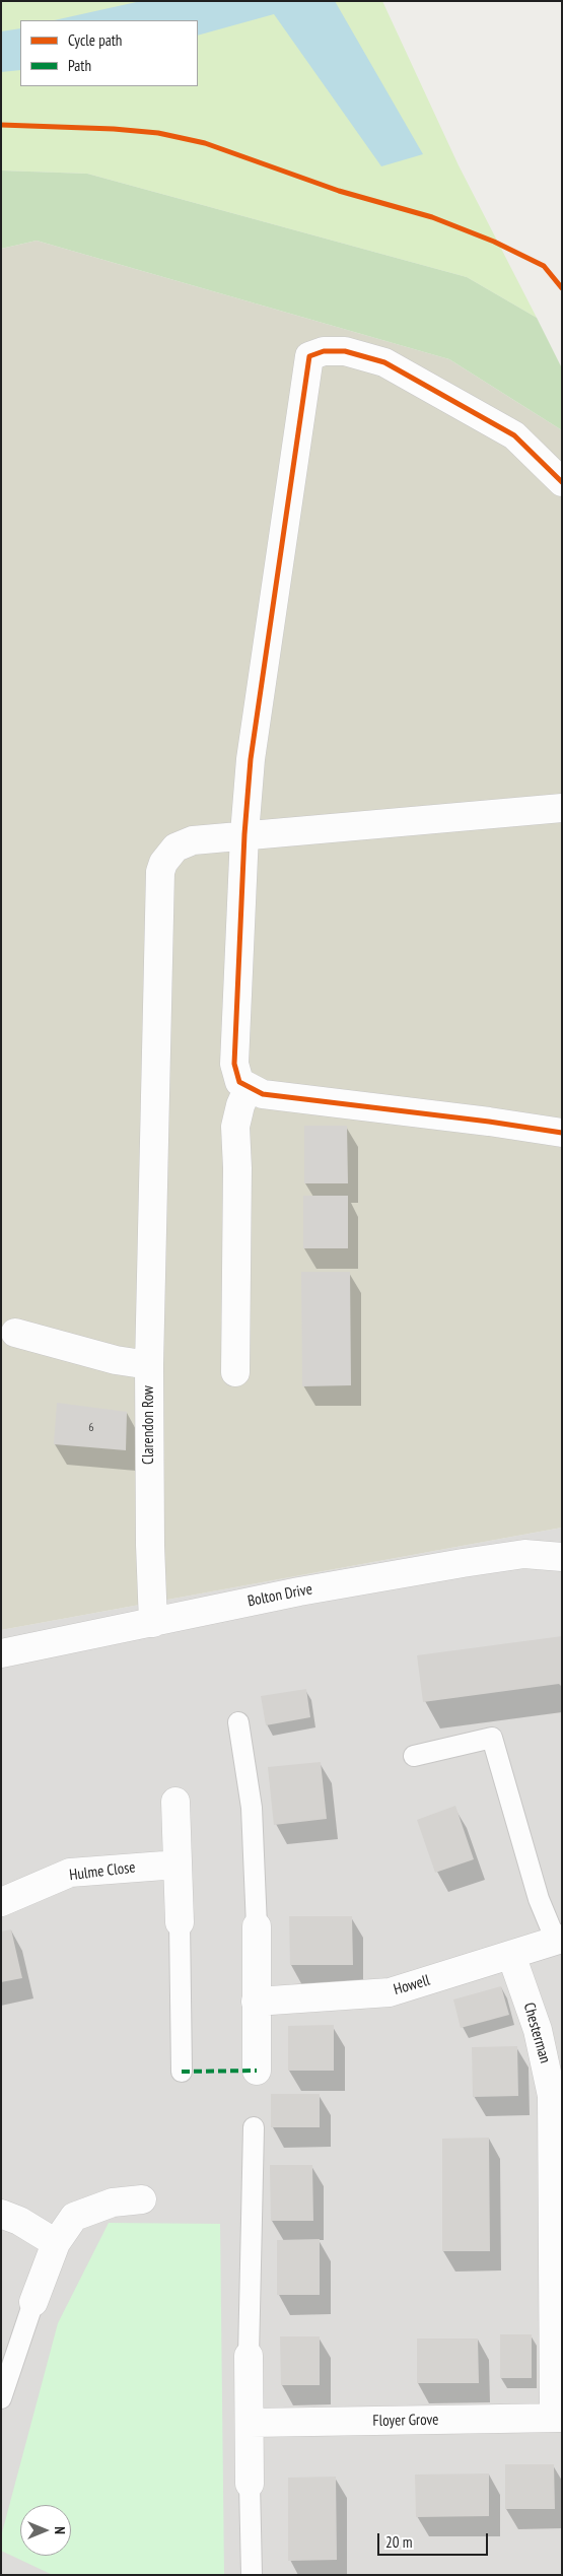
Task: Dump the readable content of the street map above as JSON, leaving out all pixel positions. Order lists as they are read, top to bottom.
{
  "streets": {
    "street": [
      "Clarendon Row",
      "Bolton Drive",
      "Hulme Close",
      "Howell",
      "Chesterman",
      "Floyer Grove"
    ]
  },
  "crossings": [
    ["Clarendon Row", "Bolton Drive"],
    ["Howell", "Chesterman"],
    ["Chesterman", "Floyer Grove"]
  ],
  "house_numbers": ["6"],
  "legend": ["Cycle path", "Path"],
  "scale_bar": "20 m",
  "north": "right"
}
